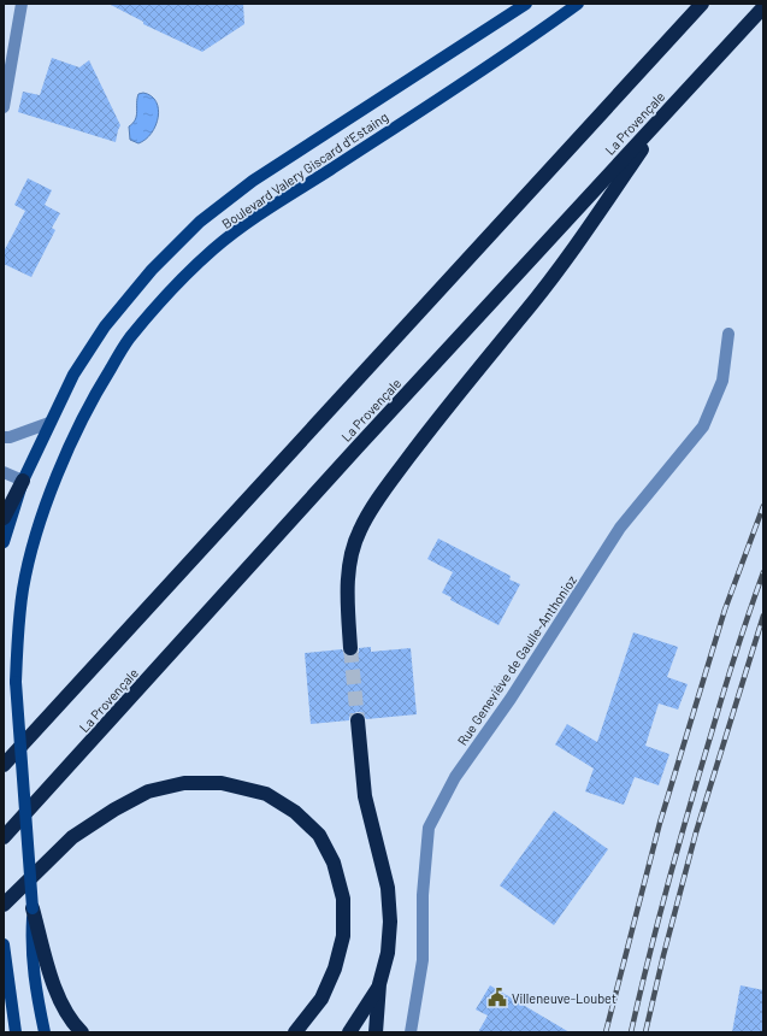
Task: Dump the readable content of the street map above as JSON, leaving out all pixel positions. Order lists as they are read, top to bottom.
{
  "streets": {
    "highway": ["La Provençale"],
    "main road": ["Boulevard Valery Giscard d'Estaing"],
    "street": ["Rue Geneviève de Gaulle-Anthonioz"]
  },
  "places": {
    "public building": ["Villeneuve-Loubet"]
  }
}
